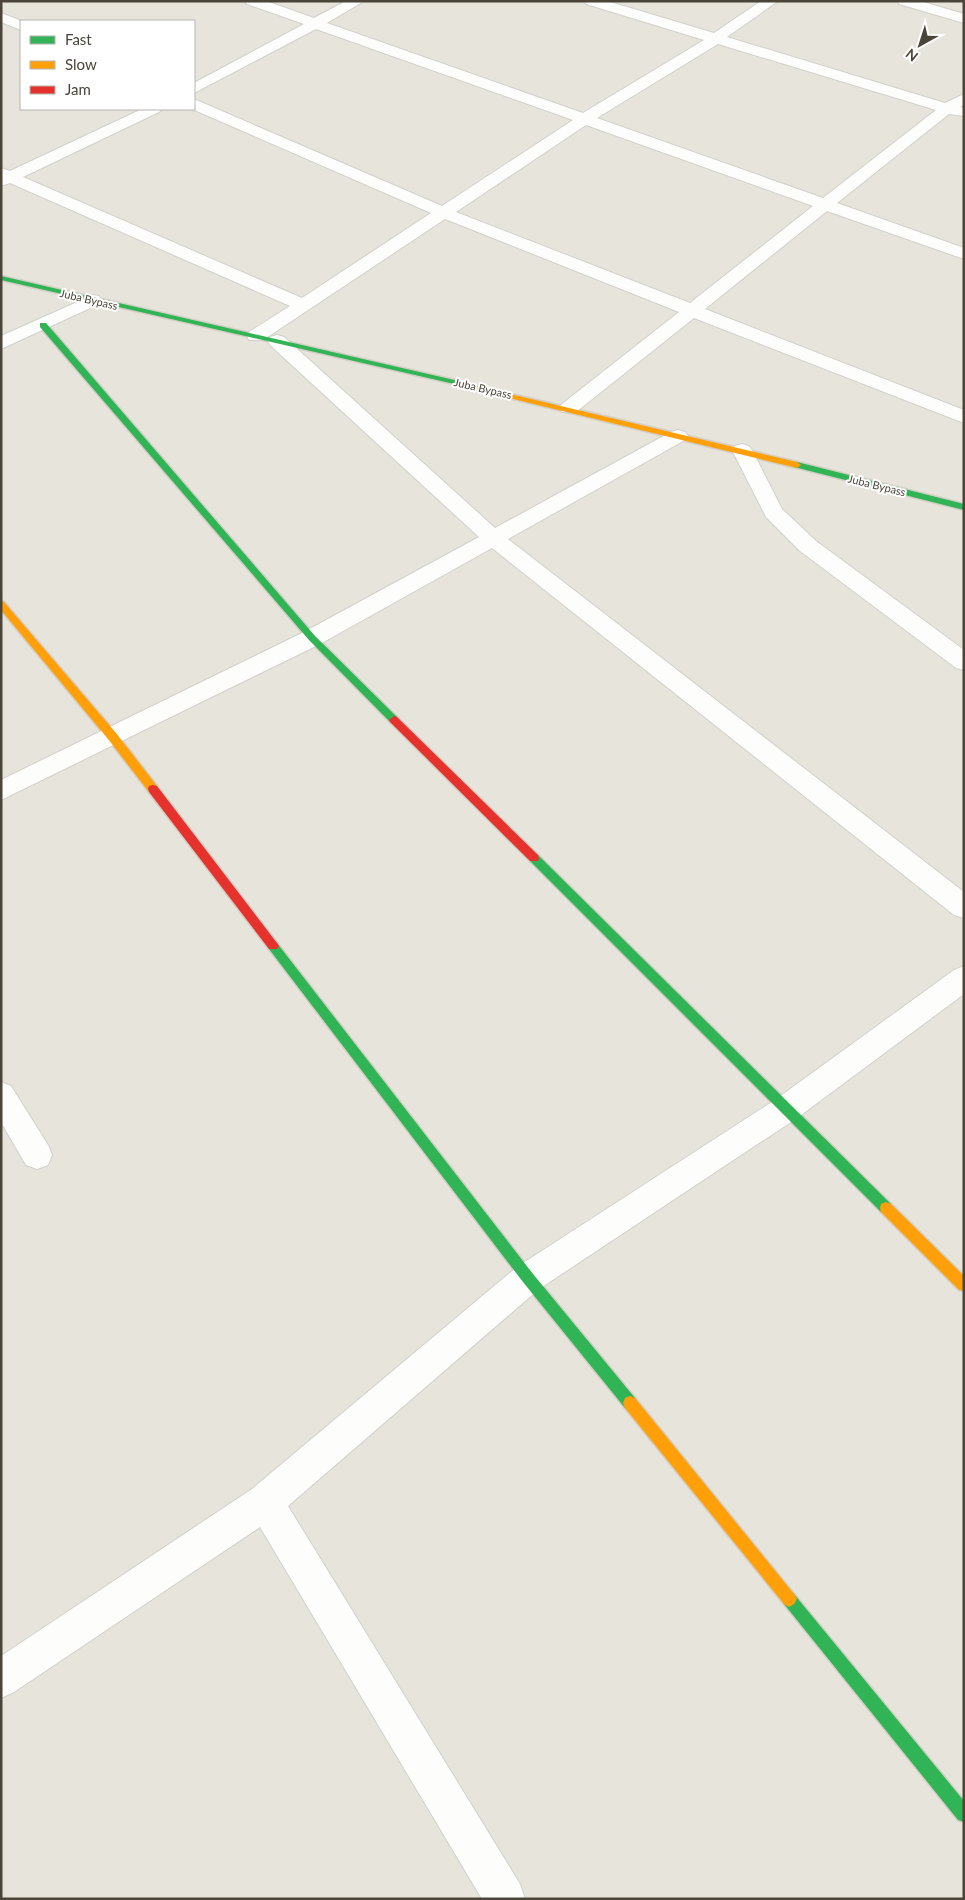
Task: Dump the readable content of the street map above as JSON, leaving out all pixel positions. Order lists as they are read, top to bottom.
{
  "streets": {
    "street": ["Juba Bypass"]
  },
  "legend": ["Fast", "Slow", "Jam"],
  "north": "bottom left"
}
